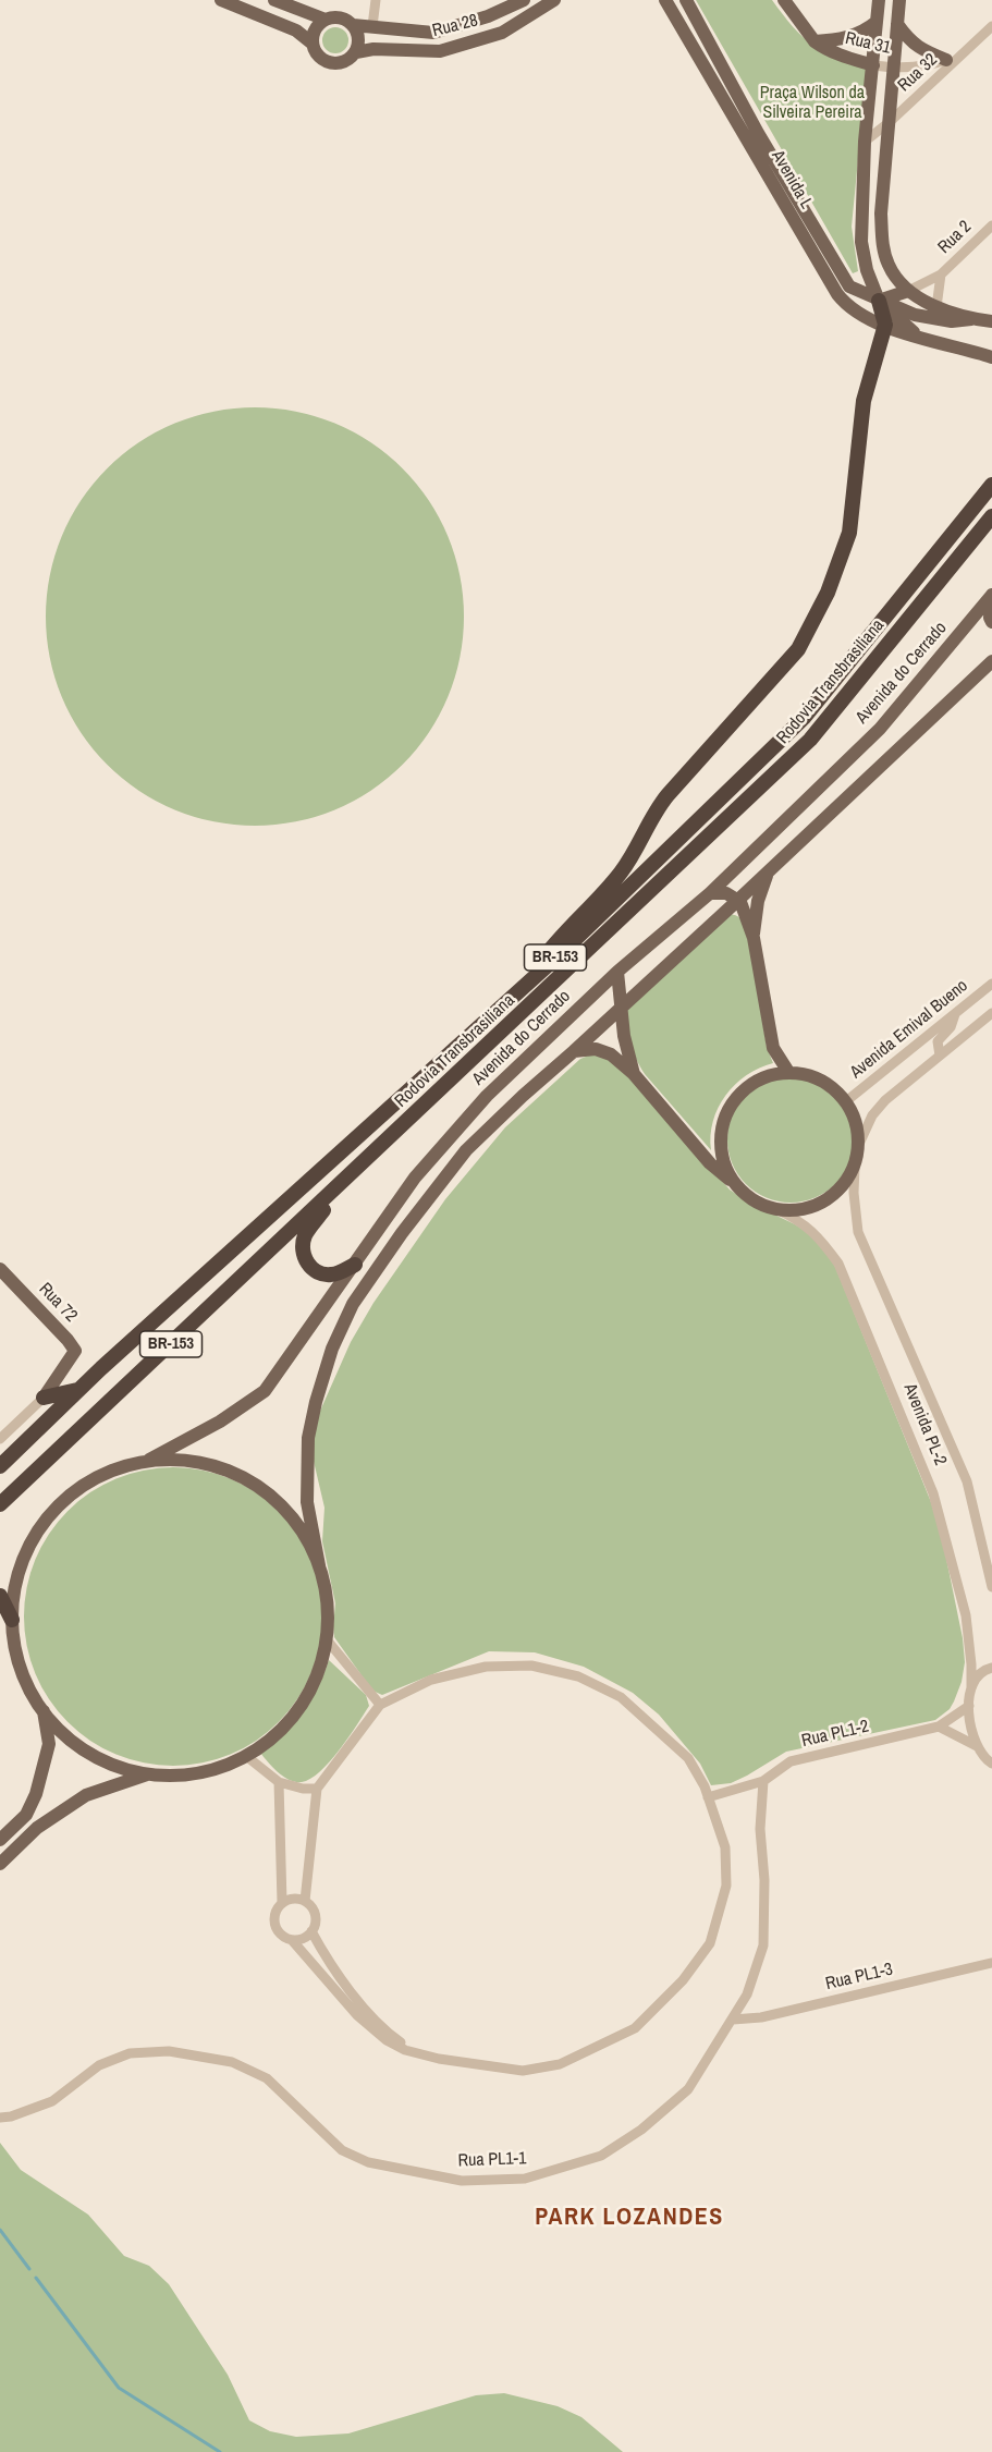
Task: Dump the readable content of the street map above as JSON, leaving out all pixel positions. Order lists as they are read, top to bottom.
{
  "streets": {
    "highway": ["Rodovia Transbrasiliana", "BR-153"],
    "main road": [
      "Rua 28",
      "Rua 31",
      "Avenida L",
      "Avenida do Cerrado",
      "Rua 72"
    ],
    "street": [
      "Rua 32",
      "Rua 2",
      "Avenida Emival Bueno",
      "Avenida PL-2",
      "Rua PL1-2",
      "Rua PL1-3",
      "Rua PL1-1"
    ]
  },
  "crossings": [
    ["Rua 31", "Rua 32"],
    ["Avenida Emival Bueno", "Avenida PL-2"],
    ["Avenida PL-2", "Rua PL1-2"],
    ["Rua PL1-2", "Rua PL1-1"],
    ["Rua PL1-3", "Rua PL1-1"]
  ],
  "districts": ["PARK LOZANDES"],
  "parks": ["Praça Wilson da Silveira Pereira"]
}
